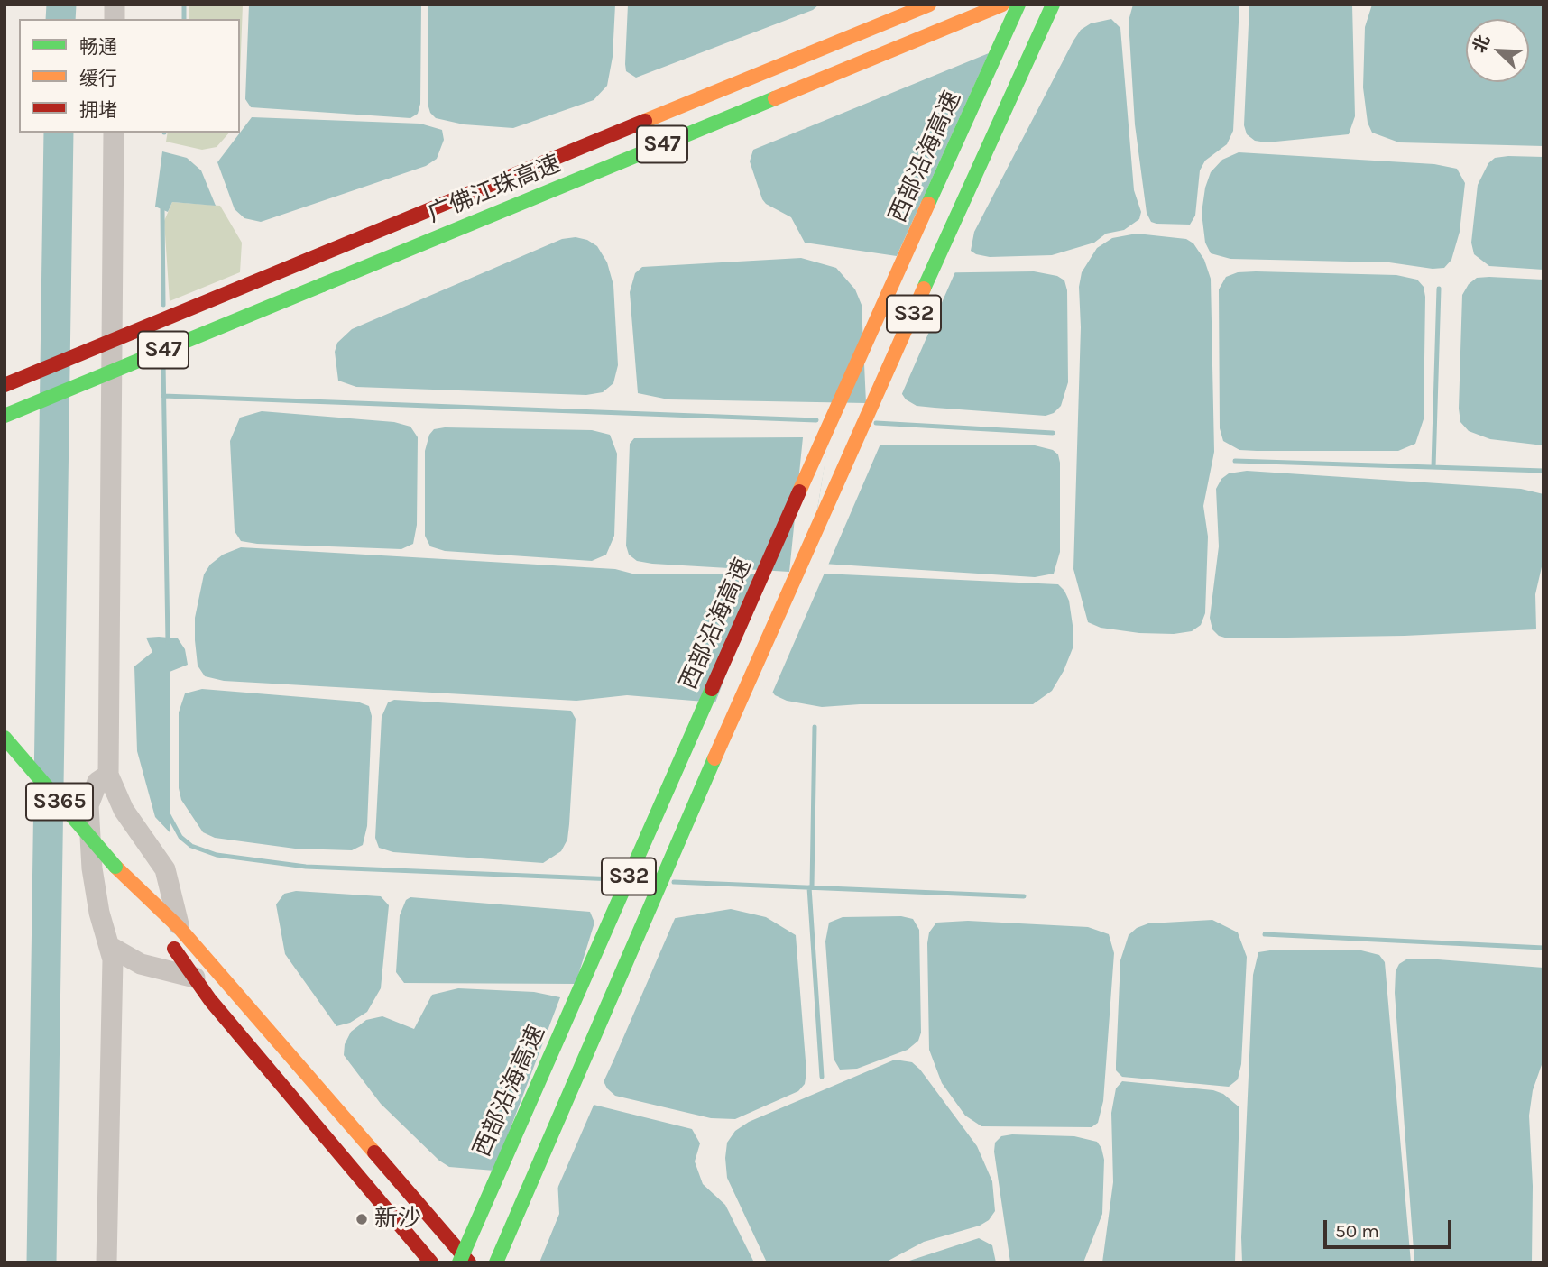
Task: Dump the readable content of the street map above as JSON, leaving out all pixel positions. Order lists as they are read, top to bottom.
{
  "streets": {
    "main road": [
      "S47",
      "西部沿海高速",
      "广佛江珠高速",
      "S32",
      "S365"
    ]
  },
  "places": ["新沙"],
  "legend": ["畅通", "缓行", "拥堵"],
  "scale_bar": "50 m",
  "north": "top left"
}
